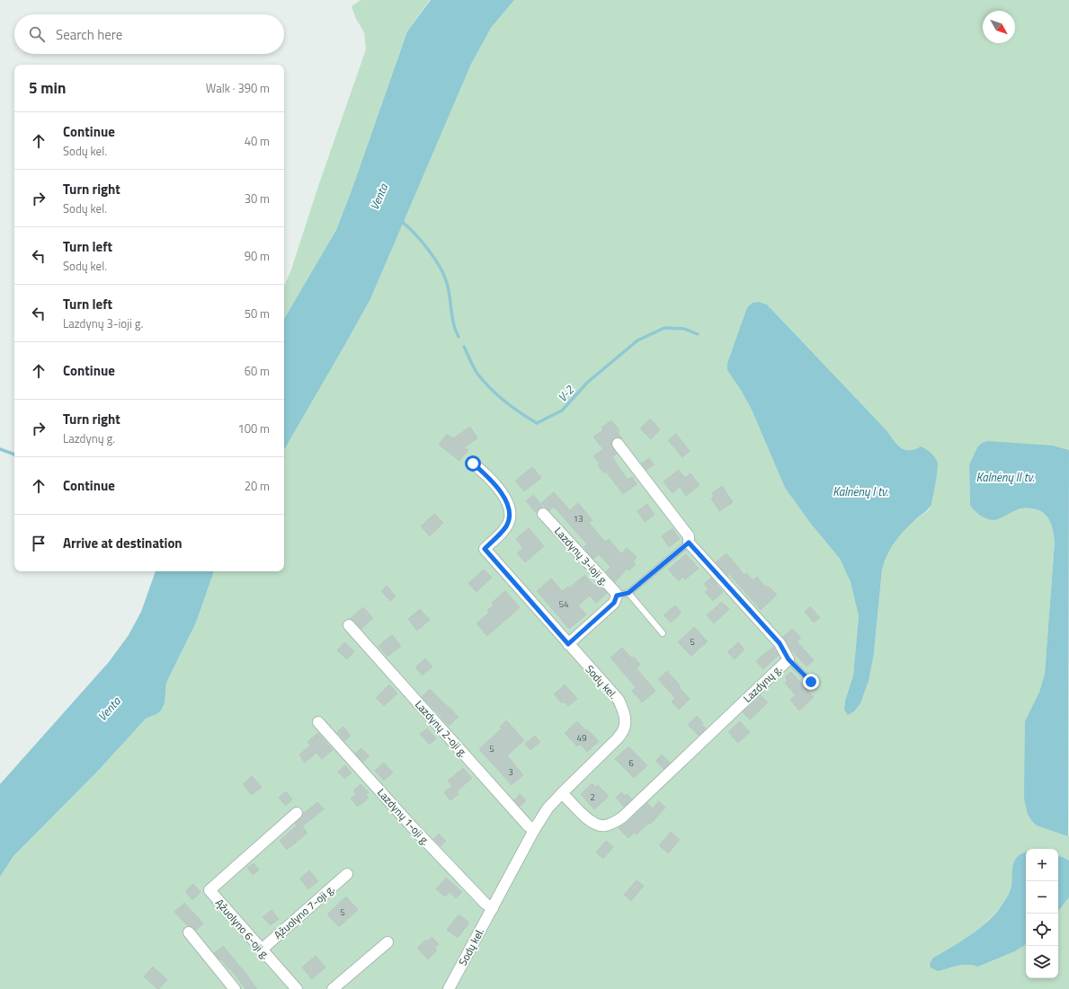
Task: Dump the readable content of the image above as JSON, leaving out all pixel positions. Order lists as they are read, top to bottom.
{
  "streets": {
    "street": [
      "Lazdynų 3-ioji g.",
      "Sodų kel.",
      "Lazdynų g.",
      "Lazdynų 2-oji g.",
      "Lazdynų 1-oji g.",
      "Ąžuolyno 7-oji g.",
      "Ąžuolyno 6-oji g."
    ]
  },
  "crossings": [
    ["Lazdynų 3-ioji g.", "Sodų kel."],
    ["Sodų kel.", "Lazdynų g."],
    ["Sodų kel.", "Lazdynų 2-oji g."],
    ["Sodų kel.", "Lazdynų 1-oji g."],
    ["Ąžuolyno 7-oji g.", "Ąžuolyno 6-oji g."]
  ],
  "water": [
    "Venta",
    "V-2",
    "Kalnėnų II tv.",
    "Kalnėnų I tv."
  ],
  "house_numbers": [
    "13",
    "54",
    "5",
    "49",
    "5",
    "6",
    "3",
    "2",
    "5"
  ],
  "north": "bottom right",
  "page": {
    "search": "Search here",
    "heading": ["5 min", "Walk · 390 m"],
    "list": [
      ["Continue", "Sodų kel.", "40 m"],
      ["Turn right", "Sodų kel.", "30 m"],
      ["Turn left", "Sodų kel.", "90 m"],
      ["Turn left", "Lazdynų 3-ioji g.", "50 m"],
      ["Continue", "60 m"],
      ["Turn right", "Lazdynų g.", "100 m"],
      ["Continue", "20 m"],
      "Arrive at destination"
    ],
    "map_buttons": ["+", "−"]
  }
}
